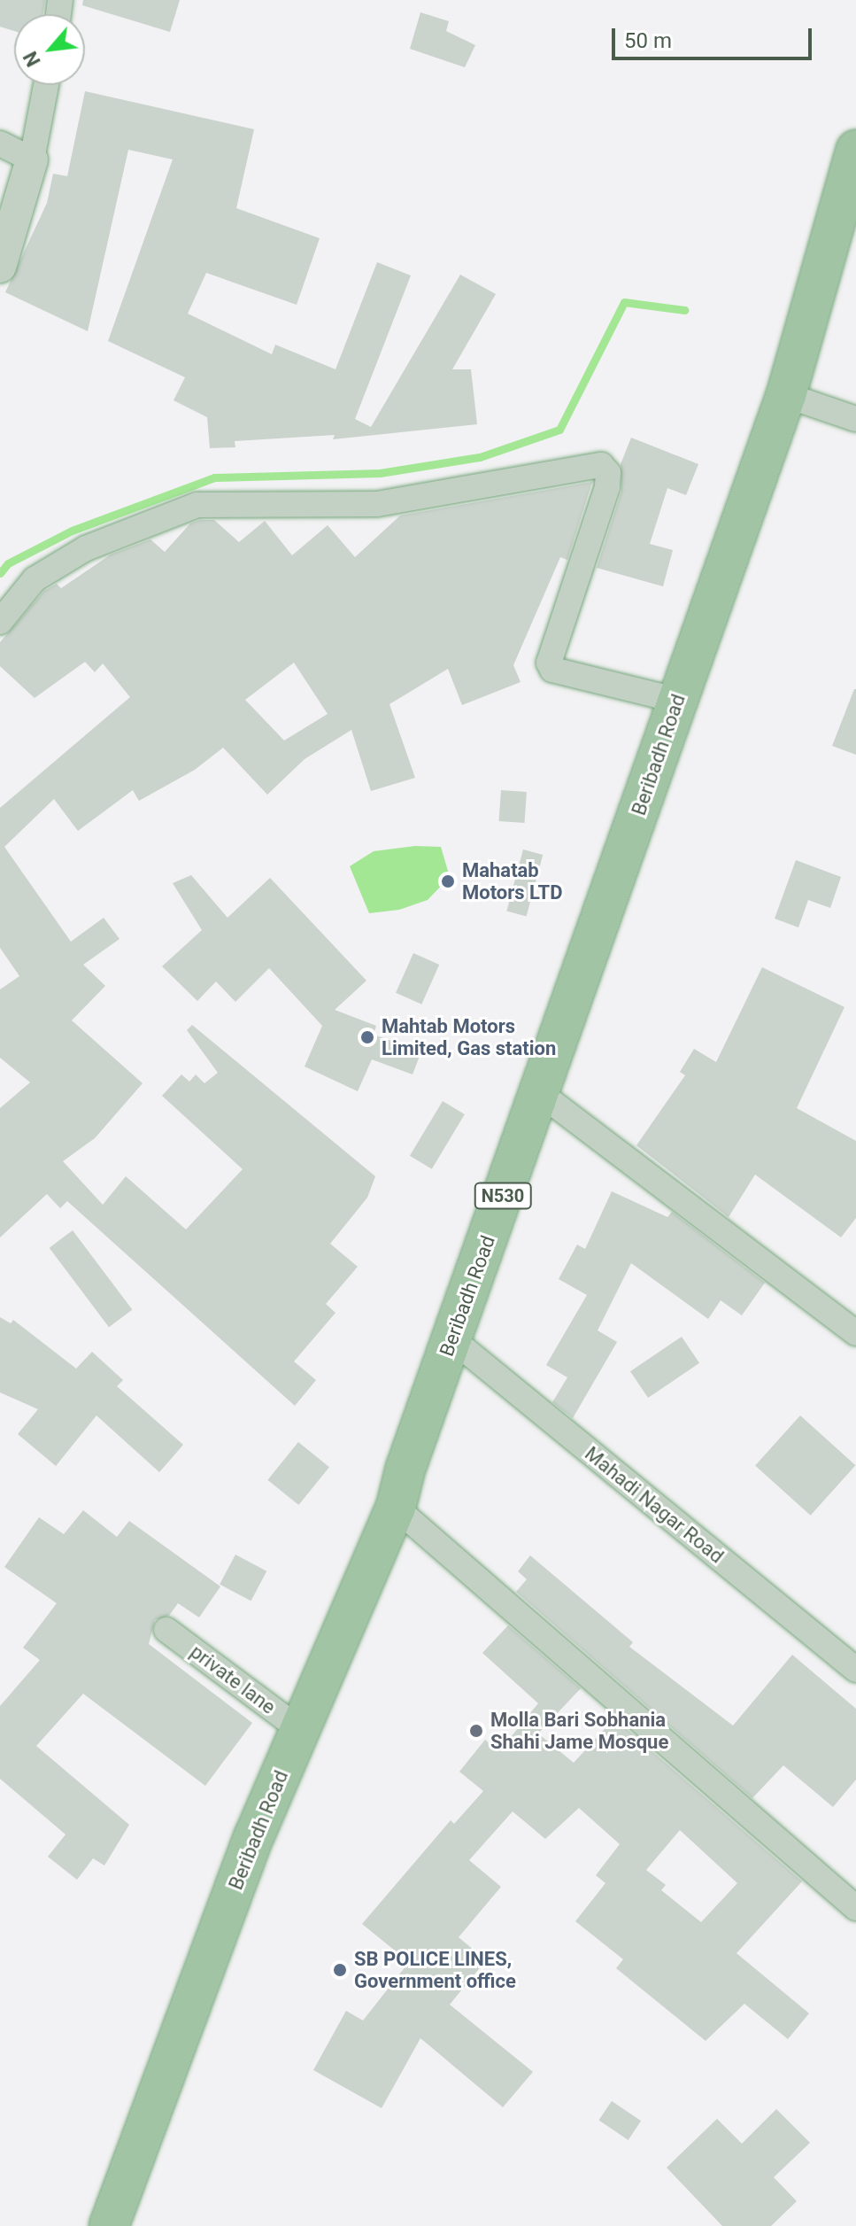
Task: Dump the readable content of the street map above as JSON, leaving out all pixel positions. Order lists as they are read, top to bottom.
{
  "streets": {
    "highway": ["Beribadh Road", "N530"],
    "street": ["Mahadi Nagar Road", "private lane"]
  },
  "crossings": [
    ["Beribadh Road", "Mahadi Nagar Road"],
    ["Beribadh Road", "private lane"]
  ],
  "places": [
    "Mahatab Motors LTD",
    "Mahtab Motors Limited, Gas station",
    "Molla Bari Sobhania Shahi Jame Mosque",
    "SB POLICE LINES, Government office"
  ],
  "scale_bar": "50 m",
  "north": "bottom left"
}
